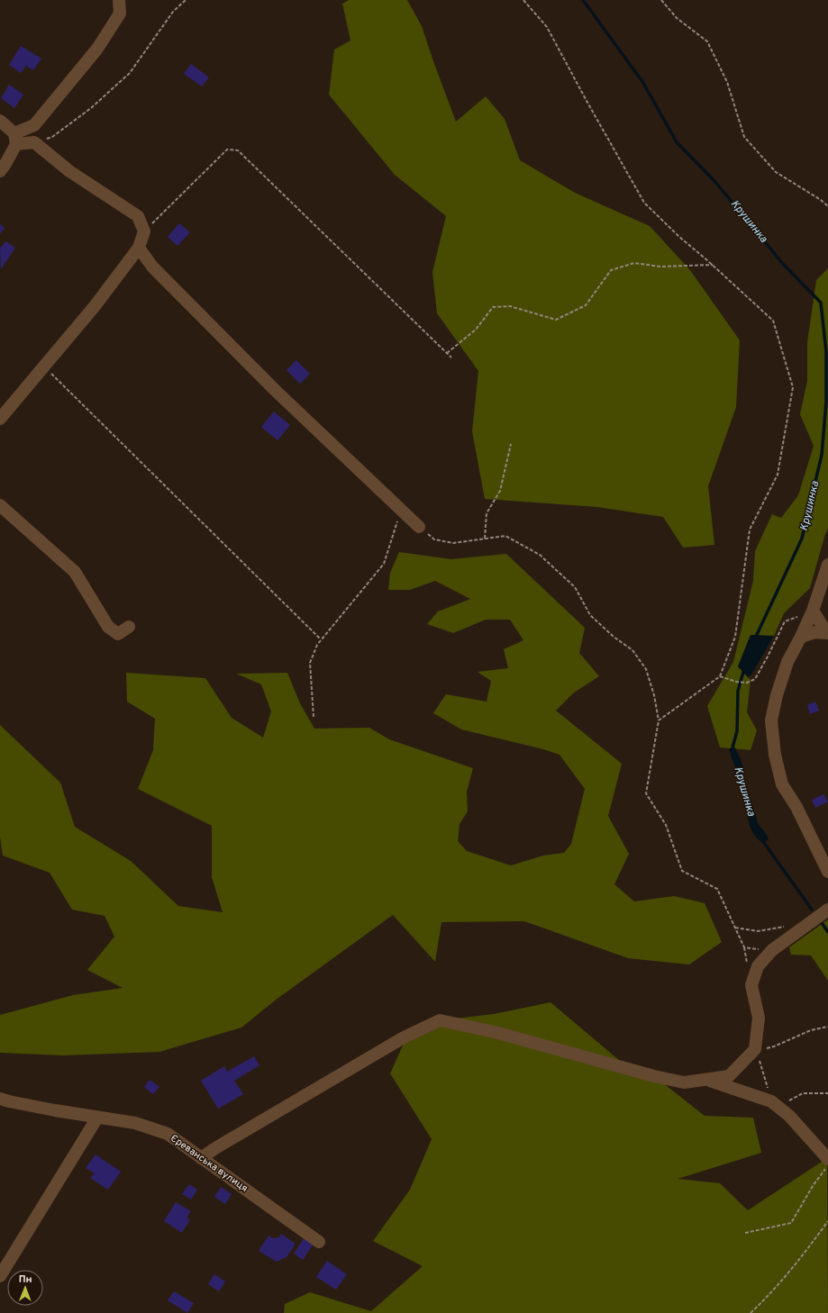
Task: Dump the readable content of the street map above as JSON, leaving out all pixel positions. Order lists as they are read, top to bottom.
{
  "streets": {
    "street": ["Єреванська вулиця"]
  },
  "water": ["Крушинка"],
  "north": "top"
}
